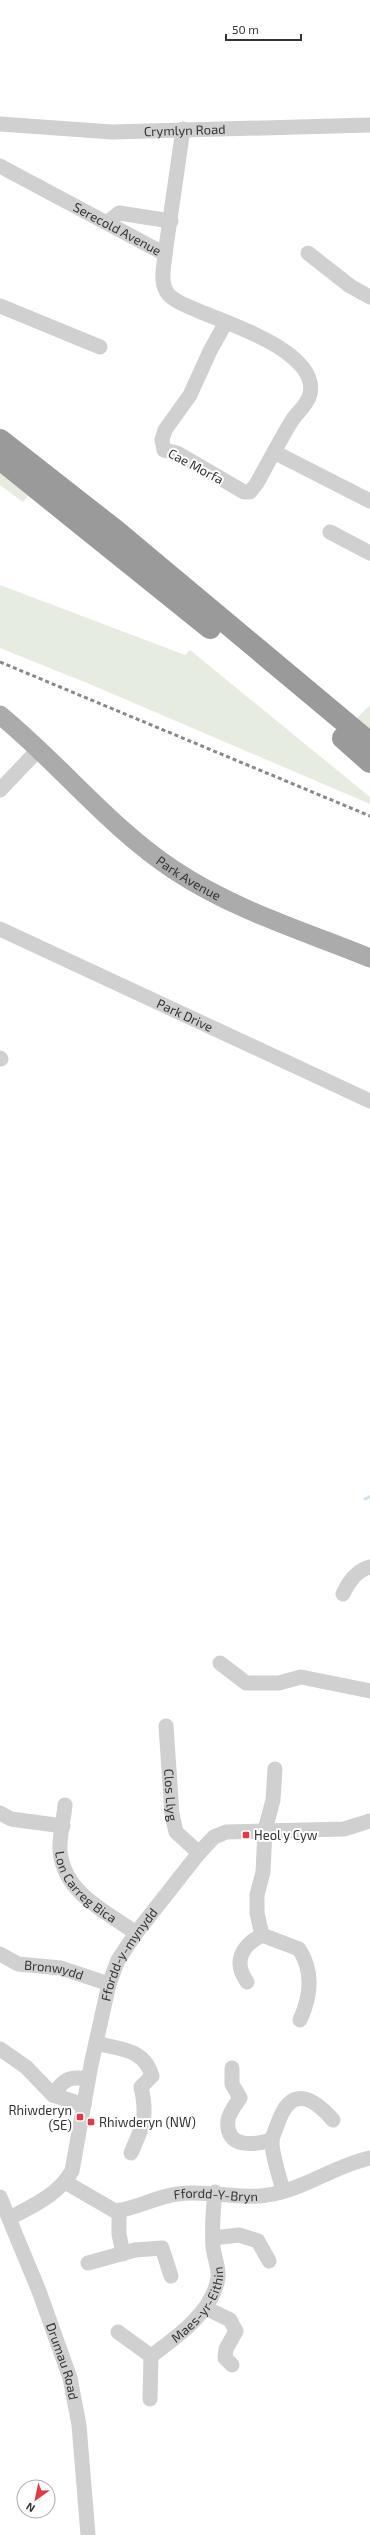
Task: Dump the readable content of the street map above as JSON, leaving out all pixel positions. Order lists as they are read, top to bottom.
{
  "streets": {
    "main road": ["Park Avenue"],
    "street": [
      "Crymlyn Road",
      "Serecold Avenue",
      "Cae Morfa",
      "Park Drive",
      "Clos Llyg",
      "Lon Carreg Bica",
      "Ffordd-y-mynydd",
      "Bronwydd",
      "Ffordd-Y-Bryn",
      "Maes-yr-Eithin",
      "Drumau Road"
    ]
  },
  "crossings": [
    ["Crymlyn Road", "Serecold Avenue"],
    ["Serecold Avenue", "Cae Morfa"],
    ["Clos Llyg", "Ffordd-y-mynydd"],
    ["Lon Carreg Bica", "Ffordd-y-mynydd"],
    ["Ffordd-y-mynydd", "Bronwydd"],
    ["Ffordd-y-mynydd", "Drumau Road"],
    ["Ffordd-Y-Bryn", "Maes-yr-Eithin"]
  ],
  "places": {
    "transit": ["Heol y Cyw", "Rhiwderyn (SE)", "Rhiwderyn (NW)"]
  },
  "scale_bar": "50 m",
  "north": "bottom left"
}
